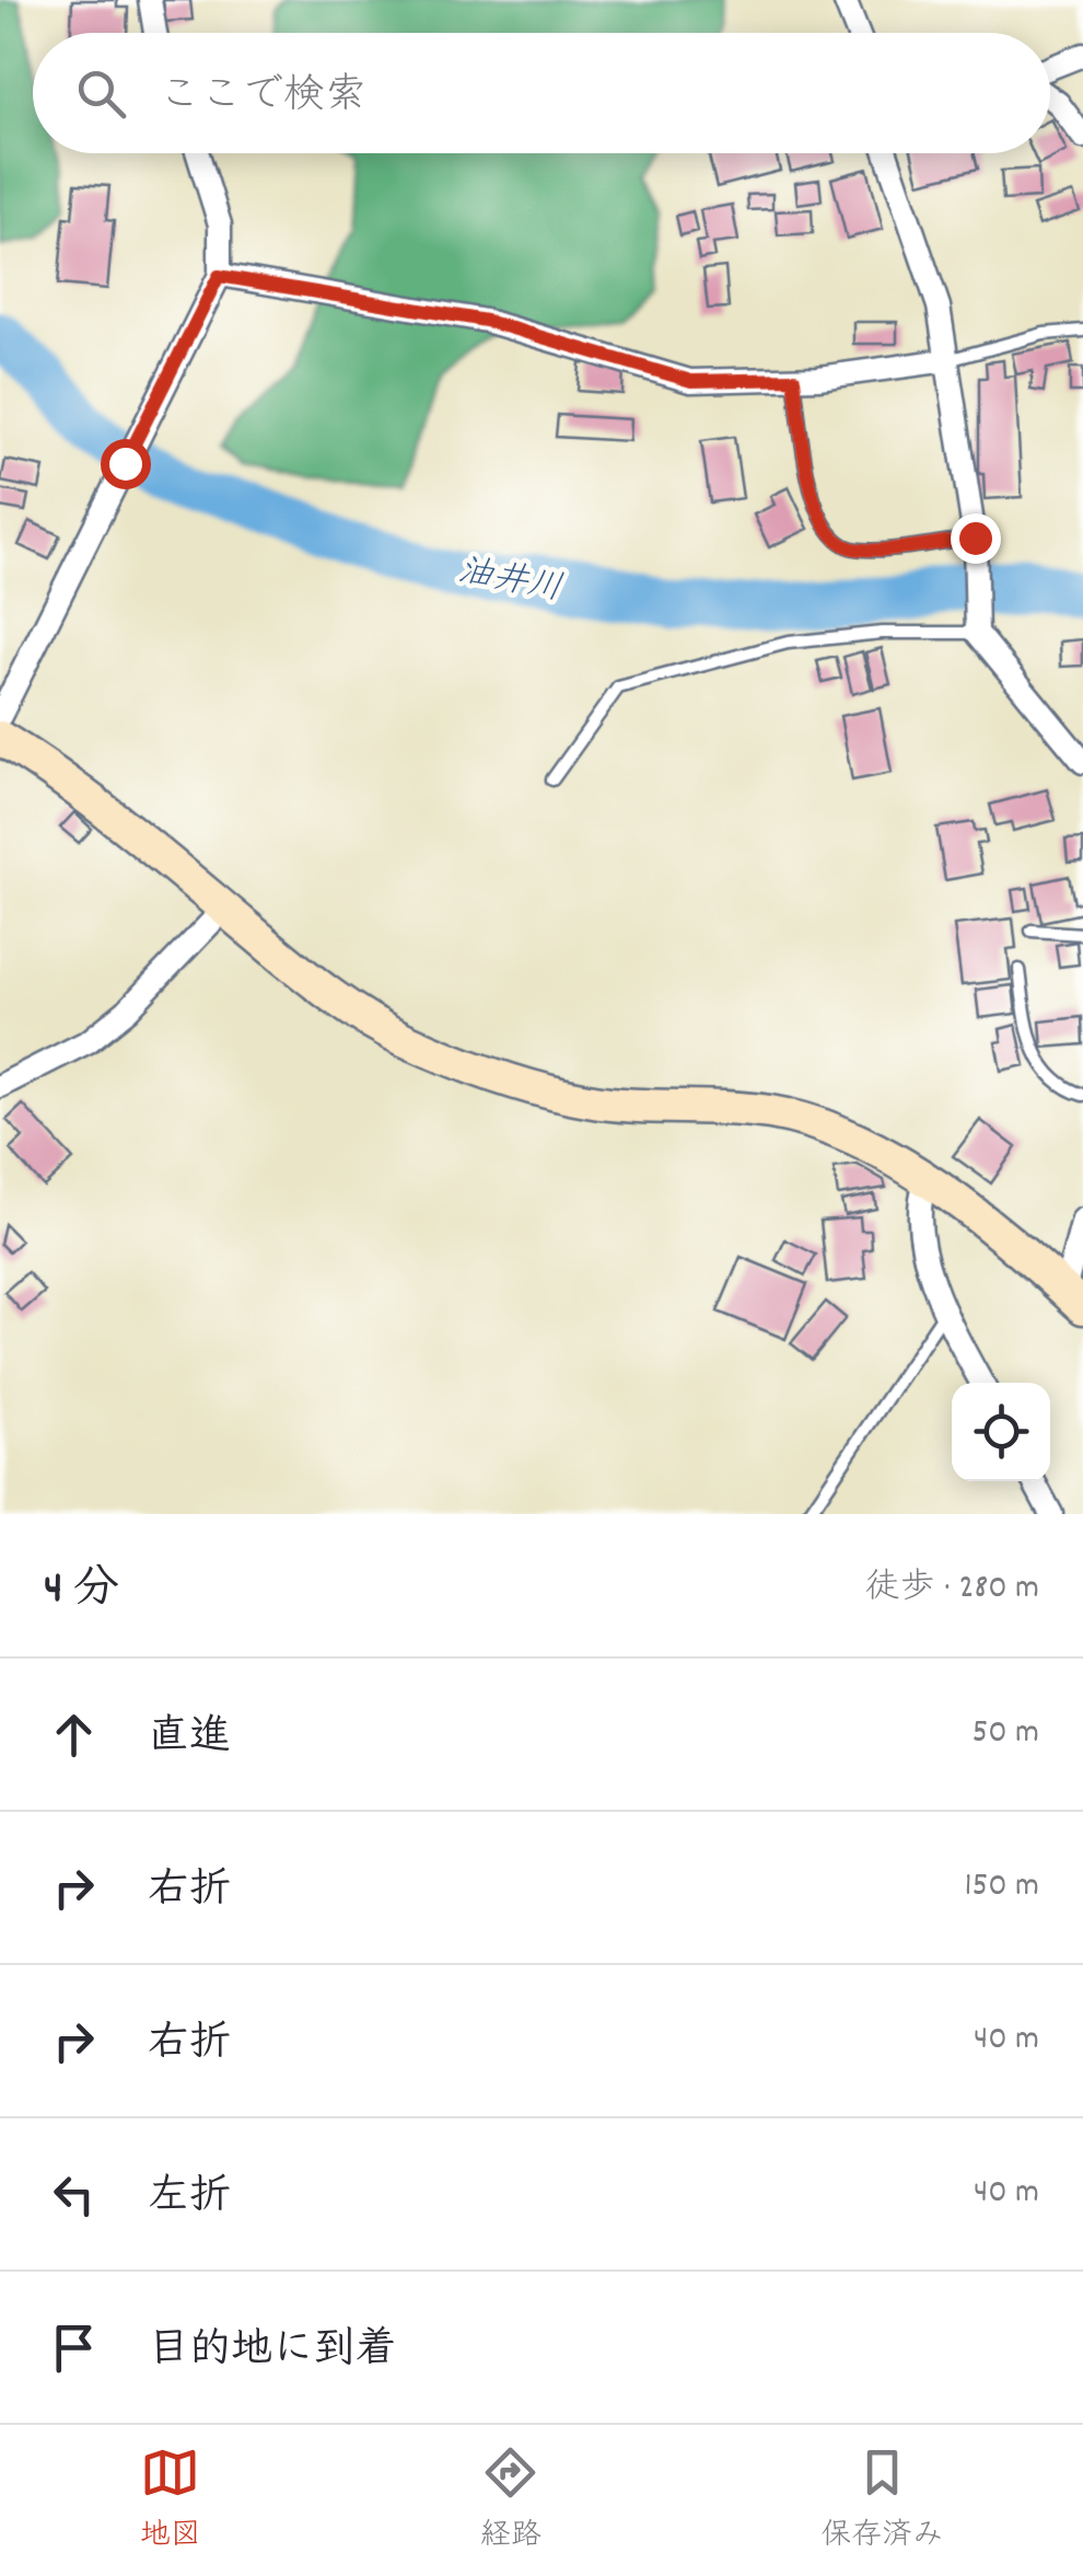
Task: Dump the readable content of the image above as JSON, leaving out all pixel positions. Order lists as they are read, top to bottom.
{
  "water": ["油井川"],
  "page": {
    "search": "ここで検索",
    "heading": ["4 分", "徒歩 · 280 m"],
    "list": [
      ["直進", "50 m"],
      ["右折", "150 m"],
      ["右折", "40 m"],
      ["左折", "40 m"],
      "目的地に到着"
    ],
    "nav": ["地図", "経路", "保存済み"]
  }
}
